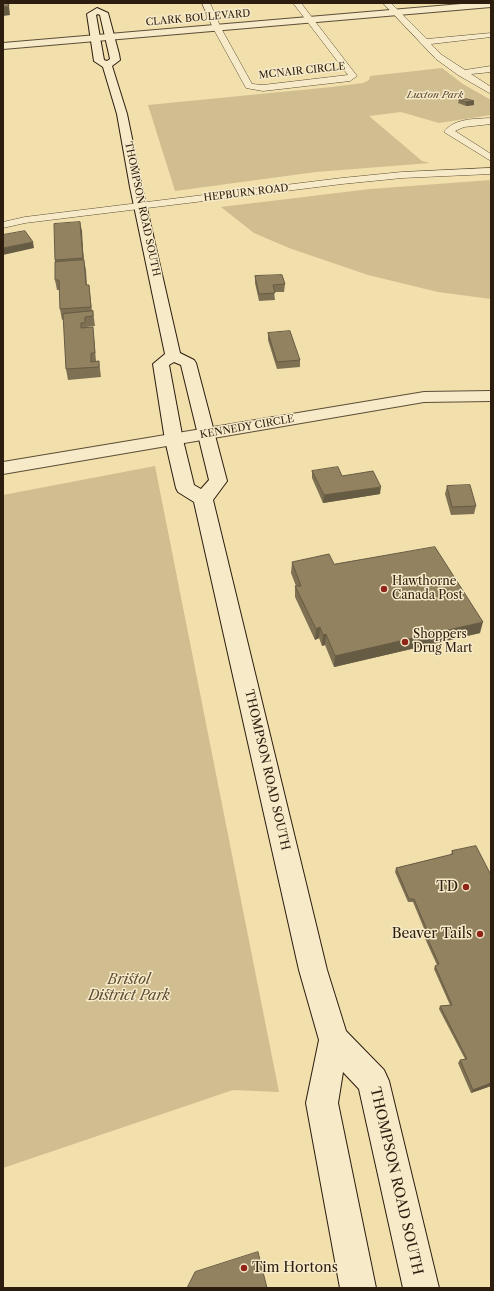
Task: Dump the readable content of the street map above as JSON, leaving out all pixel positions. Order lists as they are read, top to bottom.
{
  "streets": {
    "main road": ["CLARK BOULEVARD", "THOMPSON ROAD SOUTH", "KENNEDY CIRCLE"],
    "street": ["MCNAIR CIRCLE", "HEPBURN ROAD"]
  },
  "crossings": [
    ["CLARK BOULEVARD", "MCNAIR CIRCLE"],
    ["CLARK BOULEVARD", "THOMPSON ROAD SOUTH"],
    ["HEPBURN ROAD", "THOMPSON ROAD SOUTH"]
  ],
  "parks": ["Luxton Park", "Bristol District Park"],
  "places": [
    "Hawthorne Canada Post",
    "Shoppers Drug Mart",
    "TD",
    "Beaver Tails",
    "Tim Hortons"
  ]
}
